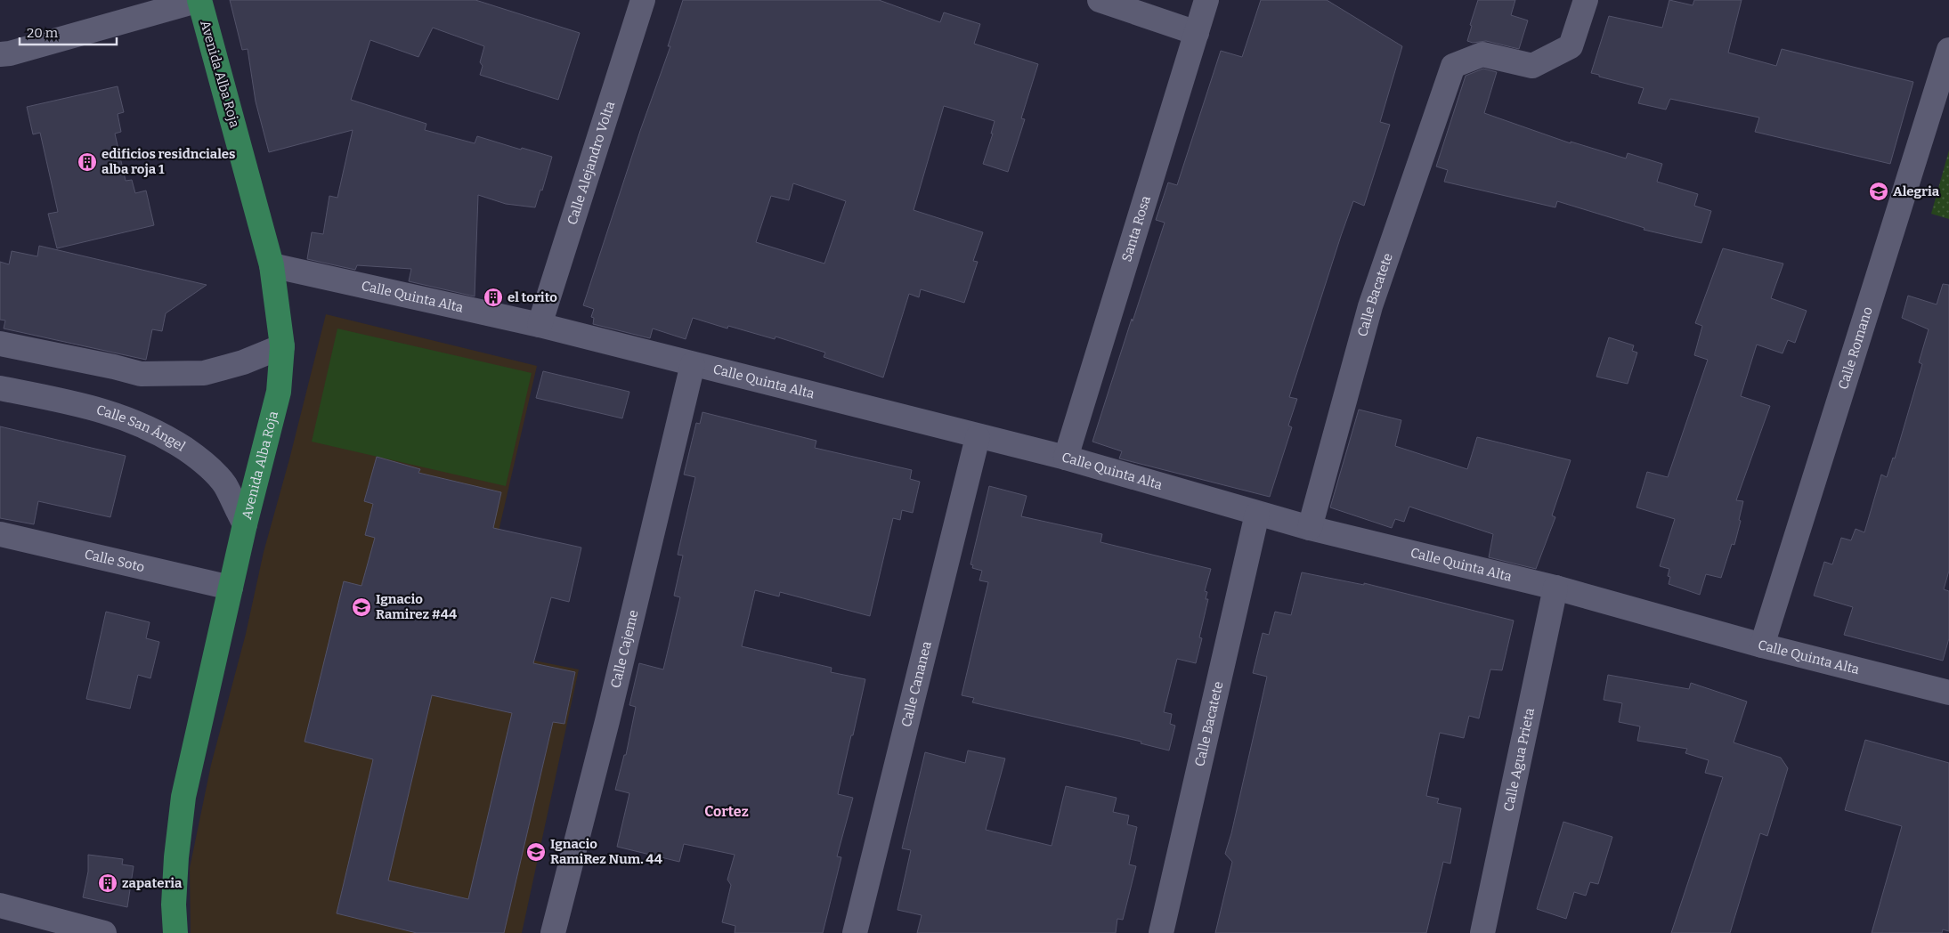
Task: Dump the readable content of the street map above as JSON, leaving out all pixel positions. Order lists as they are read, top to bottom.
{
  "streets": {
    "main road": ["Avenida Alba Roja"],
    "street": [
      "Calle Alejandro Volta",
      "Santa Rosa",
      "Calle Bacatete",
      "Calle Quinta Alta",
      "Calle Romano",
      "Calle San Ángel",
      "Calle Soto",
      "Calle Cajeme",
      "Calle Cananea",
      "Calle Agua Prieta"
    ]
  },
  "crossings": [
    ["Avenida Alba Roja", "Calle Quinta Alta"],
    ["Avenida Alba Roja", "Calle San Ángel"],
    ["Avenida Alba Roja", "Calle Soto"],
    ["Calle Alejandro Volta", "Calle Quinta Alta"],
    ["Santa Rosa", "Calle Quinta Alta"],
    ["Calle Bacatete", "Calle Quinta Alta"],
    ["Calle Quinta Alta", "Calle Romano"],
    ["Calle Quinta Alta", "Calle Cajeme"],
    ["Calle Quinta Alta", "Calle Cananea"],
    ["Calle Quinta Alta", "Calle Agua Prieta"]
  ],
  "districts": ["Cortez"],
  "places": {
    "building": ["edificios residnciales alba roja 1", "el torito", "zapateria"],
    "school or university": ["Alegria", "Ignacio Ramirez #44", "Ignacio RamiRez Num. 44"]
  },
  "scale_bar": "20 m"
}
